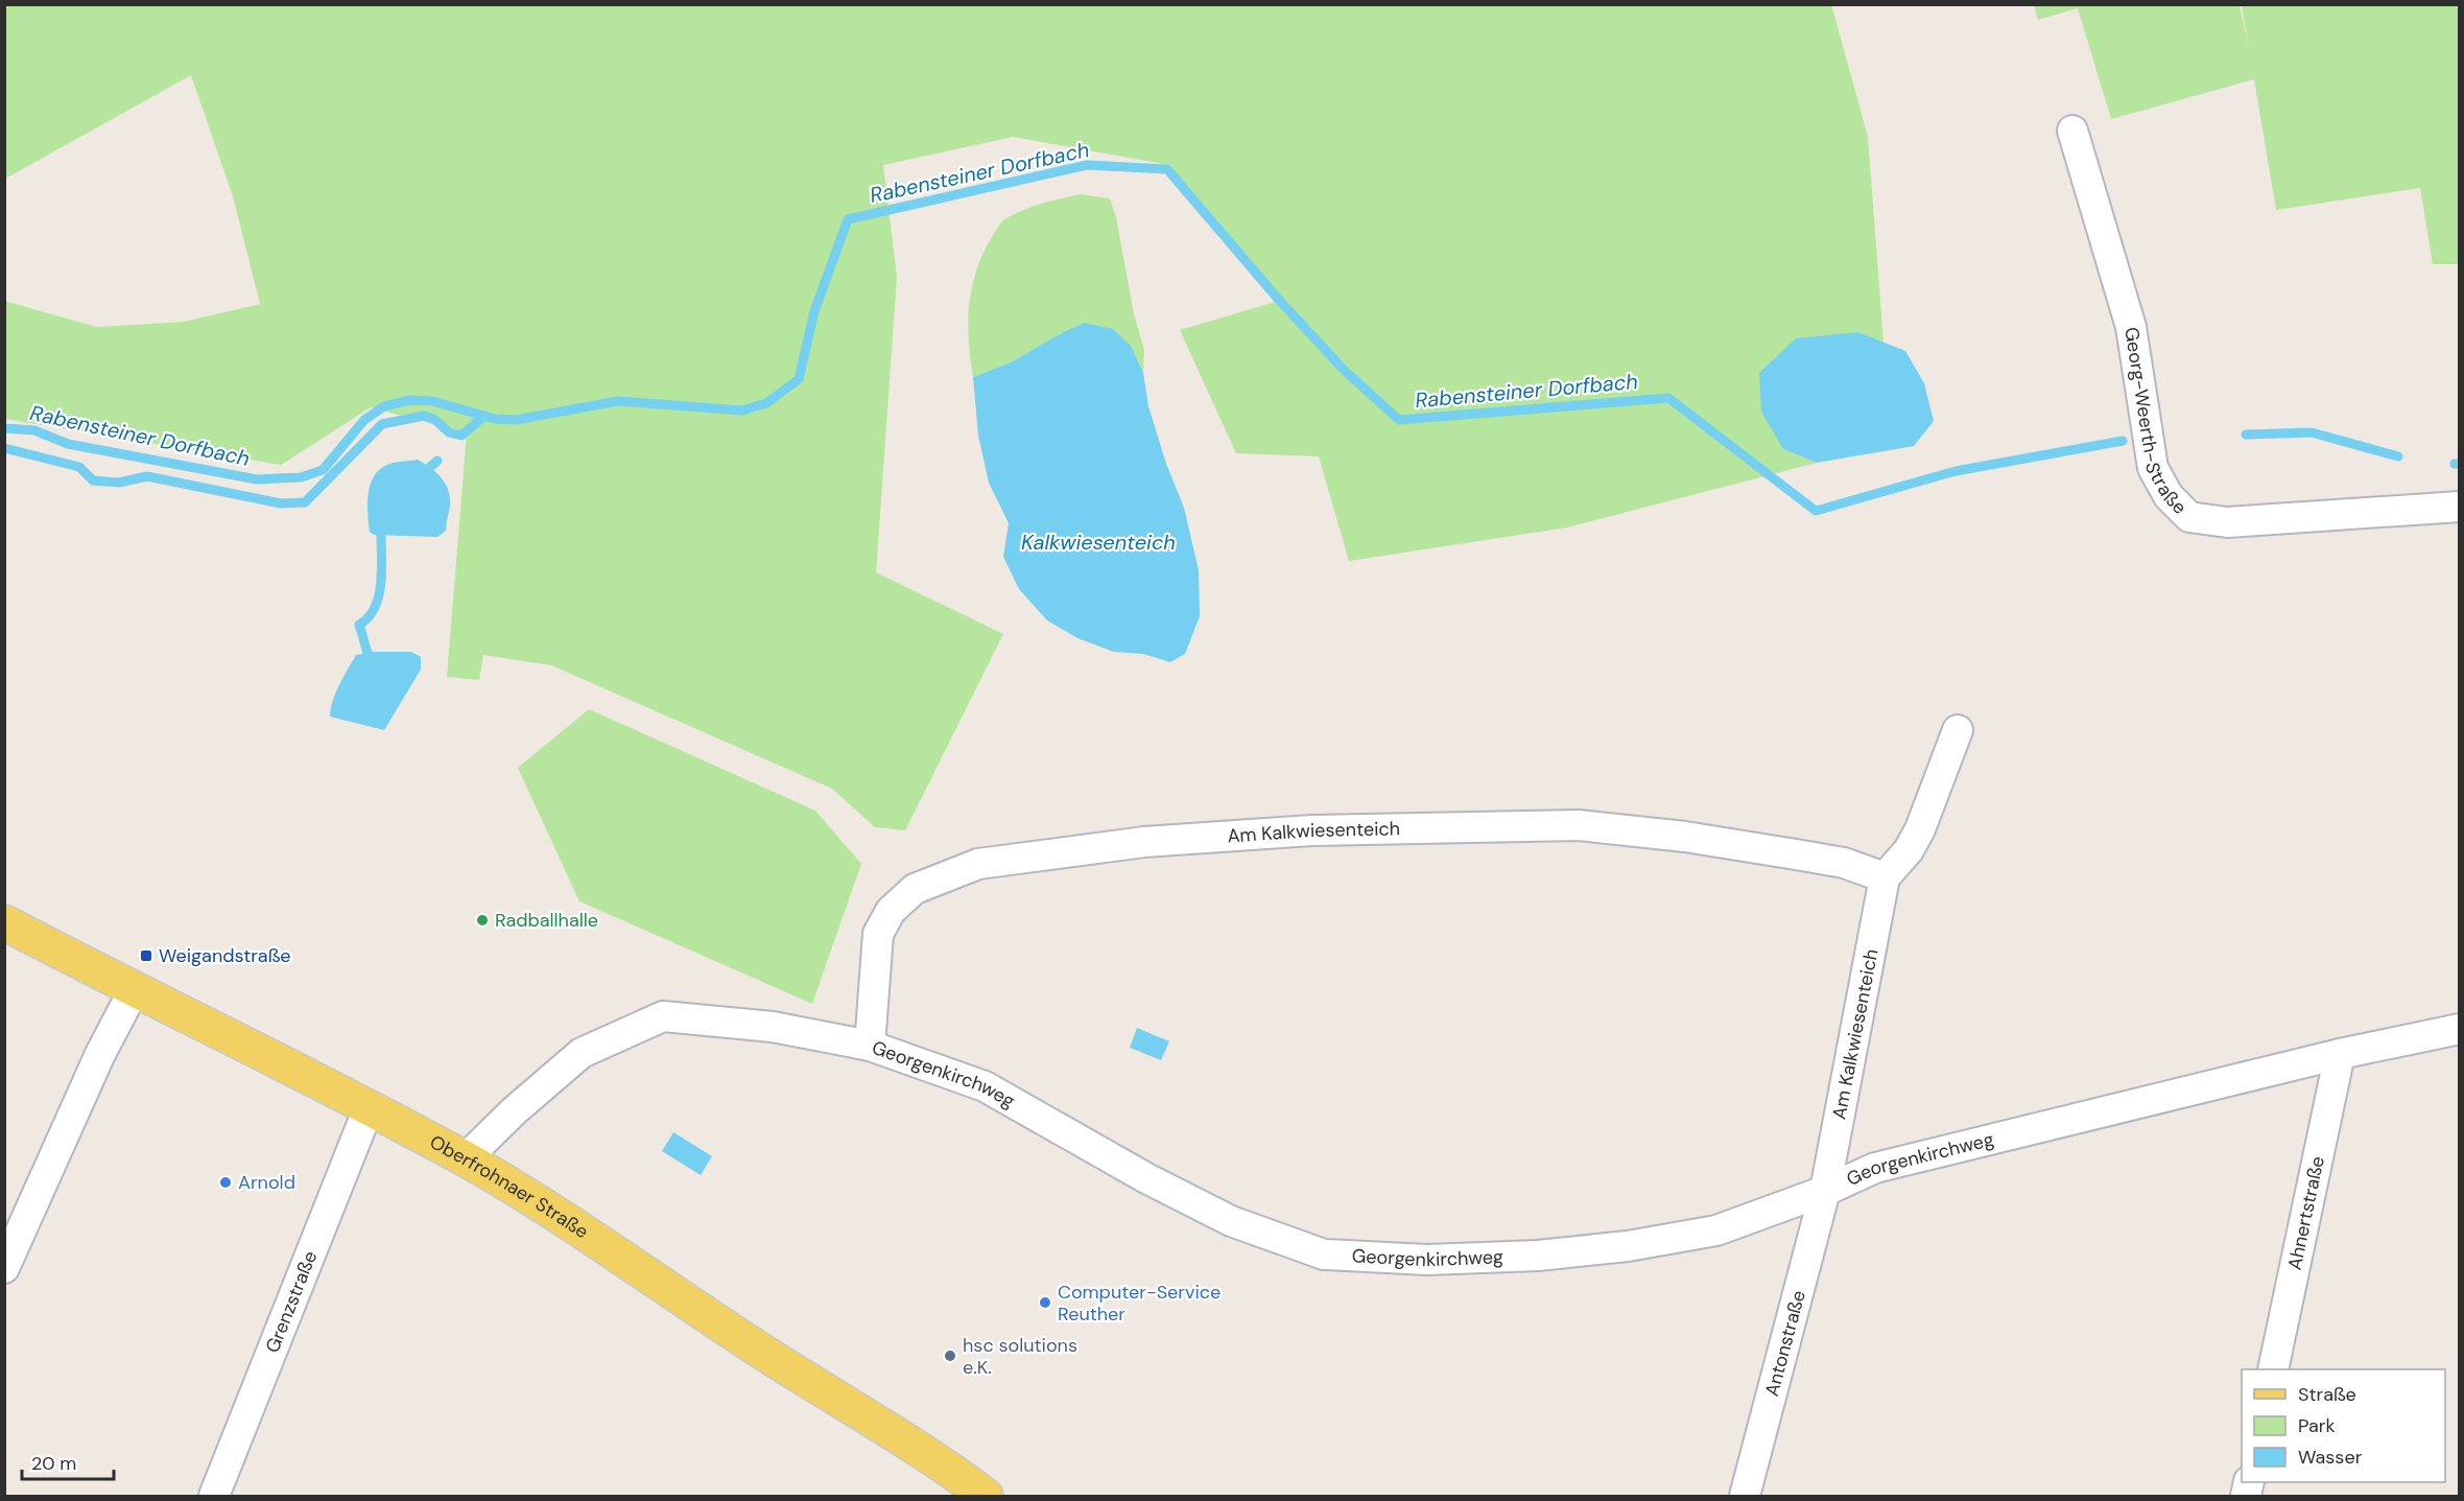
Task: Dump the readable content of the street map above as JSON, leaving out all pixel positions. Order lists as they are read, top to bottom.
{
  "streets": {
    "main road": ["Oberfrohnaer Straße"],
    "street": [
      "Georg-Weerth-Straße",
      "Am Kalkwiesenteich",
      "Georgenkirchweg",
      "Ahnertstraße",
      "Grenzstraße",
      "Antonstraße"
    ]
  },
  "crossings": [
    ["Am Kalkwiesenteich", "Georgenkirchweg"],
    ["Am Kalkwiesenteich", "Antonstraße"],
    ["Georgenkirchweg", "Oberfrohnaer Straße"],
    ["Georgenkirchweg", "Ahnertstraße"],
    ["Georgenkirchweg", "Antonstraße"],
    ["Oberfrohnaer Straße", "Grenzstraße"]
  ],
  "water": ["Rabensteiner Dorfbach", "Kalkwiesenteich"],
  "places": {
    "other": [
      "Radballhalle",
      "Arnold",
      "Computer-Service Reuther",
      "hsc solutions e.K."
    ],
    "transit": ["Weigandstraße"]
  },
  "legend": ["Straße", "Park", "Wasser"],
  "scale_bar": "20 m"
}
